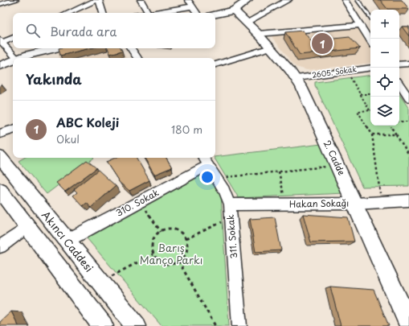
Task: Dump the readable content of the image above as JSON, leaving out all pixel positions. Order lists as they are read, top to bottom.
{
  "streets": {
    "street": [
      "2605. Sokak",
      "2. Cadde",
      "310. Sokak",
      "Hakan Sokağı",
      "311. Sokak",
      "Akıncı Caddesi"
    ]
  },
  "crossings": [
    ["2605. Sokak", "2. Cadde"],
    ["2. Cadde", "Hakan Sokağı"],
    ["310. Sokak", "311. Sokak"],
    ["310. Sokak", "Akıncı Caddesi"],
    ["Hakan Sokağı", "311. Sokak"]
  ],
  "parks": ["Barış Manço Parkı"],
  "page": {
    "map_buttons": ["+", "−"],
    "search": "Burada ara",
    "pins": "1",
    "heading": "Yakında",
    "list": [
      {
        "mark": "1",
        "name": "ABC Koleji",
        "note": "Okul",
        "value": "180 m"
      }
    ]
  }
}
